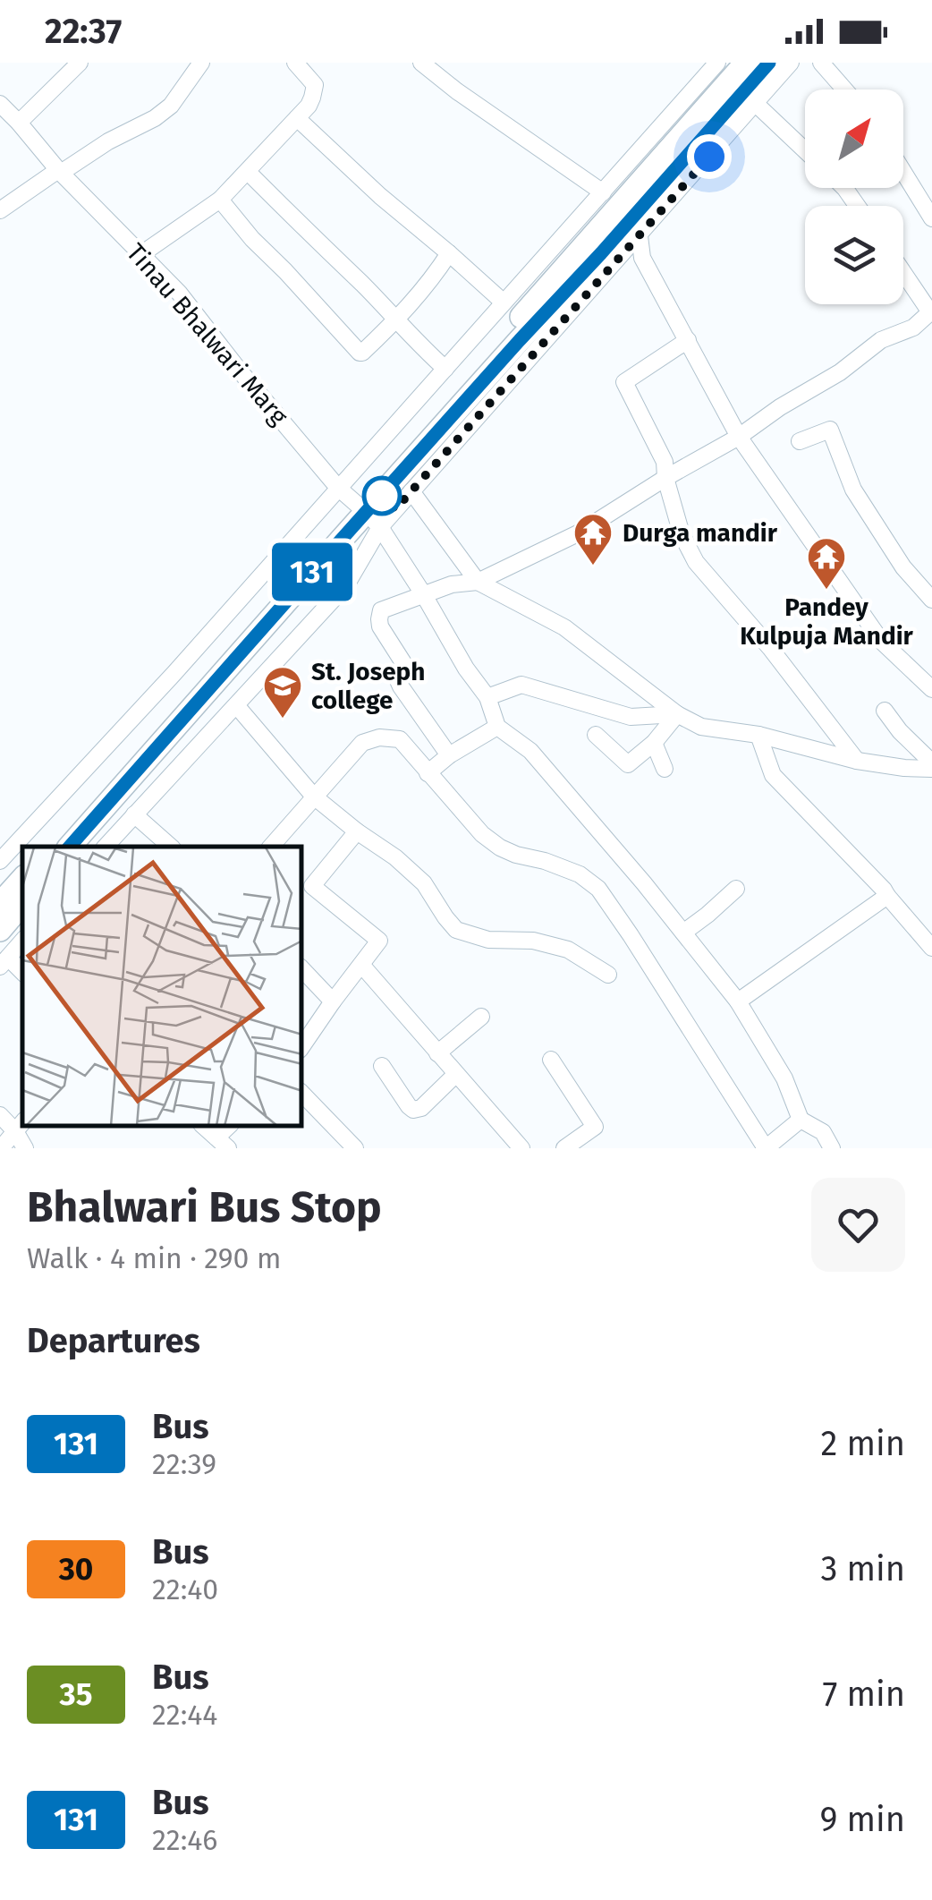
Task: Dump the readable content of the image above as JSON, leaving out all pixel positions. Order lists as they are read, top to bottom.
{
  "streets": {
    "street": ["Tinau Bhalwari Marg"]
  },
  "places": {
    "temple": ["Durga mandir", "Pandey Kulpuja Mandir"],
    "school or university": ["St. Joseph college"]
  },
  "lines": ["bus line 131"],
  "north": "top right",
  "page": {
    "status": "22:37",
    "on_map": "131",
    "heading": [
      ["Bhalwari Bus Stop", "Walk · 4 min · 290 m"],
      "Departures"
    ],
    "list": [
      {
        "mark": "131",
        "name": "Bus",
        "note": "22:39",
        "value": "2 min"
      },
      {
        "mark": "30",
        "name": "Bus",
        "note": "22:40",
        "value": "3 min"
      },
      {
        "mark": "35",
        "name": "Bus",
        "note": "22:44",
        "value": "7 min"
      },
      {
        "mark": "131",
        "name": "Bus",
        "note": "22:46",
        "value": "9 min"
      }
    ]
  }
}
